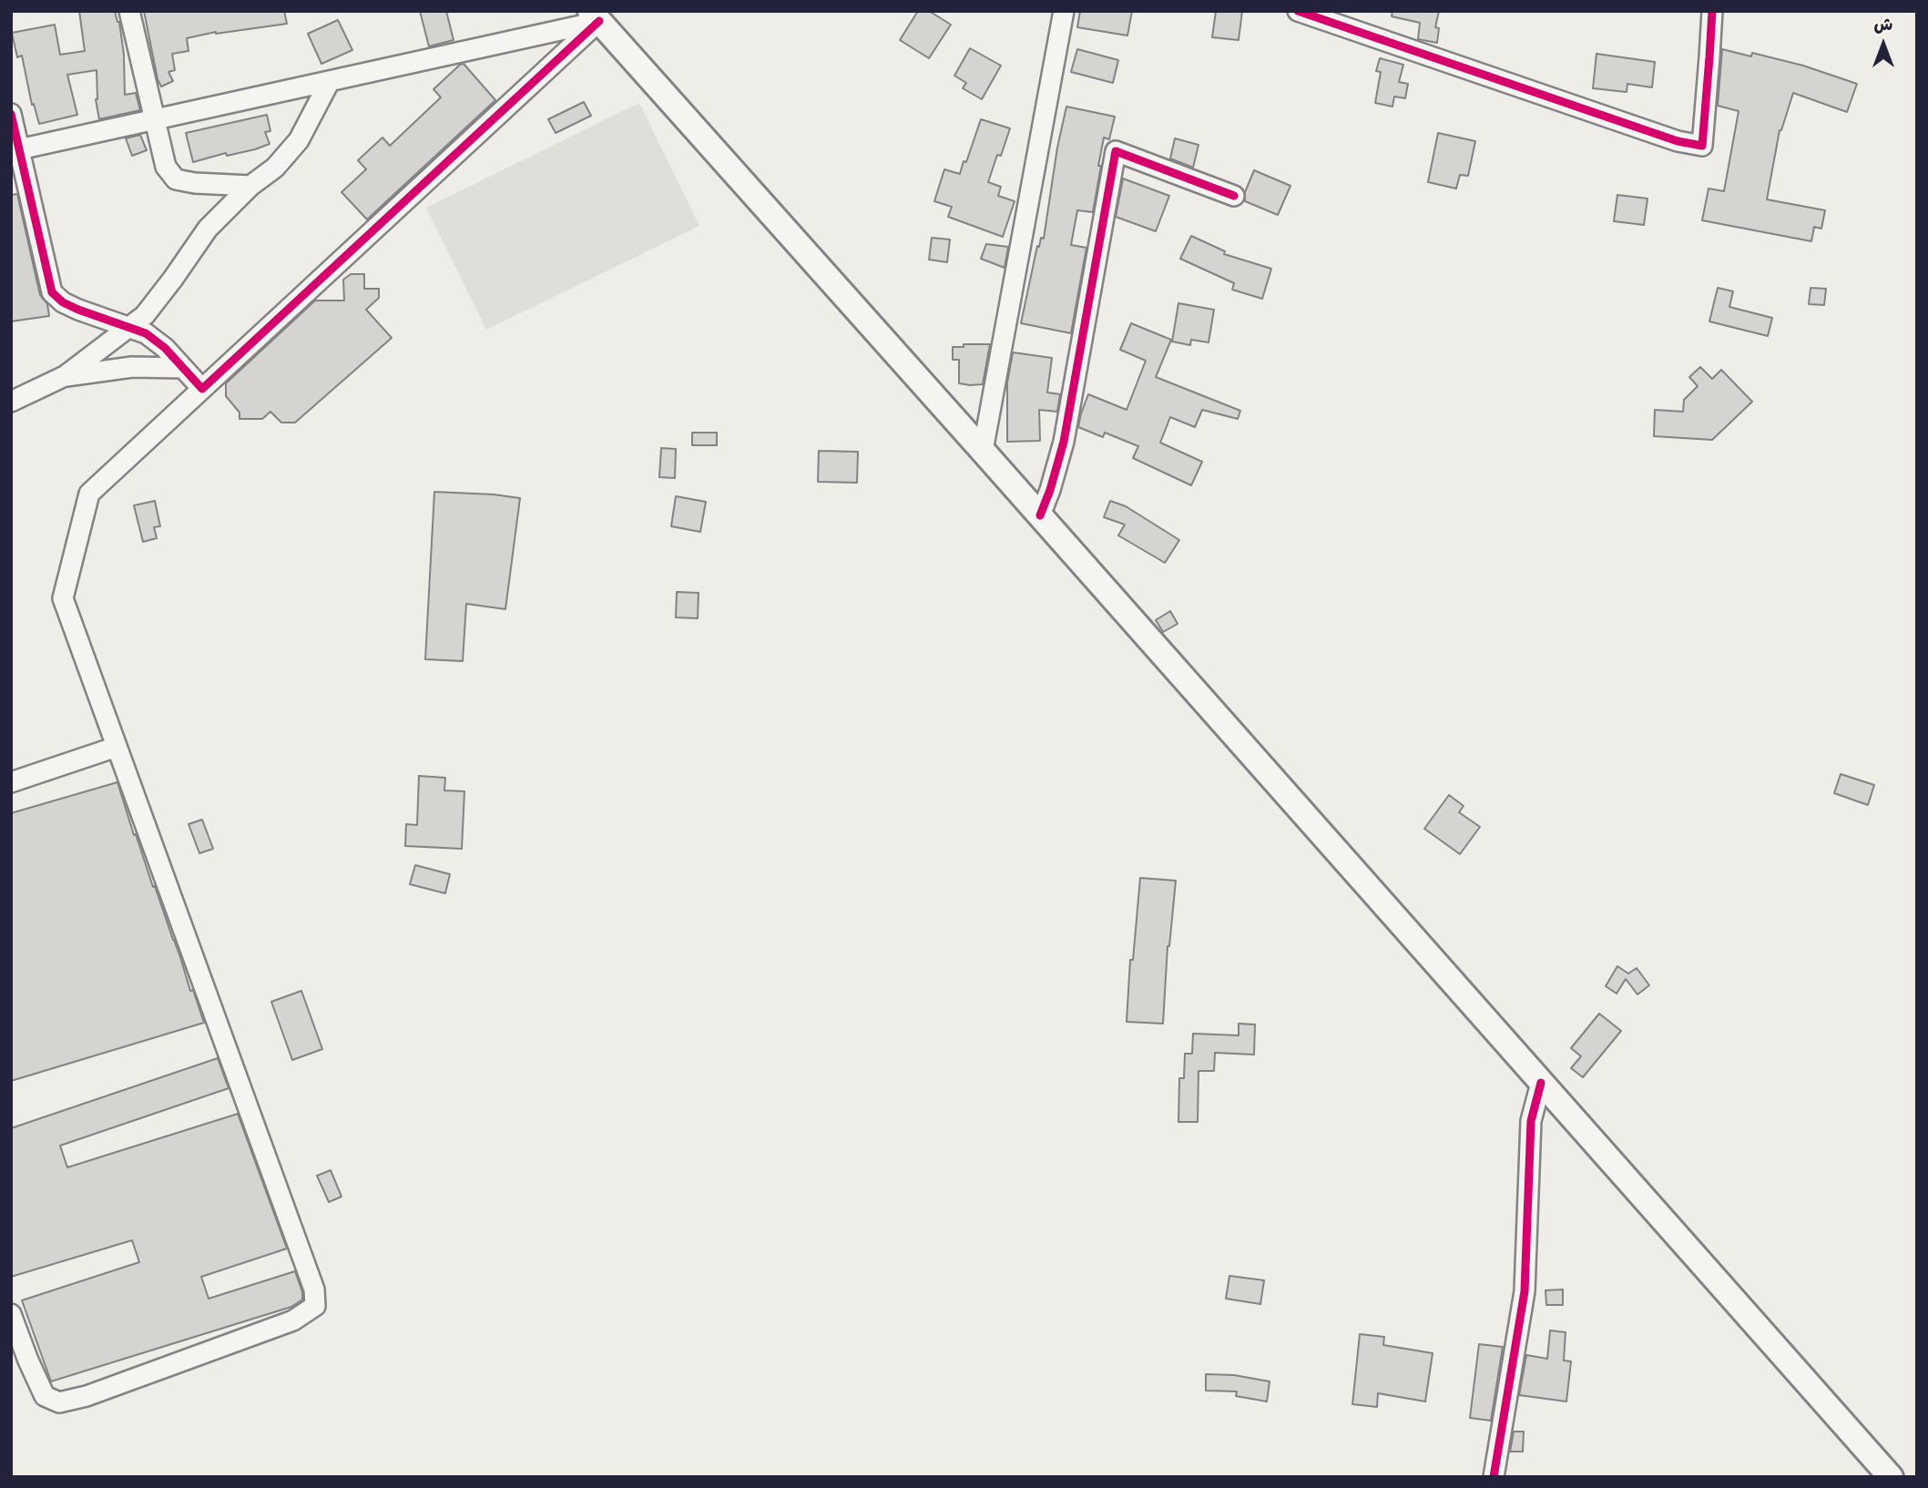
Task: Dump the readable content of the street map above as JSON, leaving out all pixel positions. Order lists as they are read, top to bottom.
{
  "north": "top"
}
